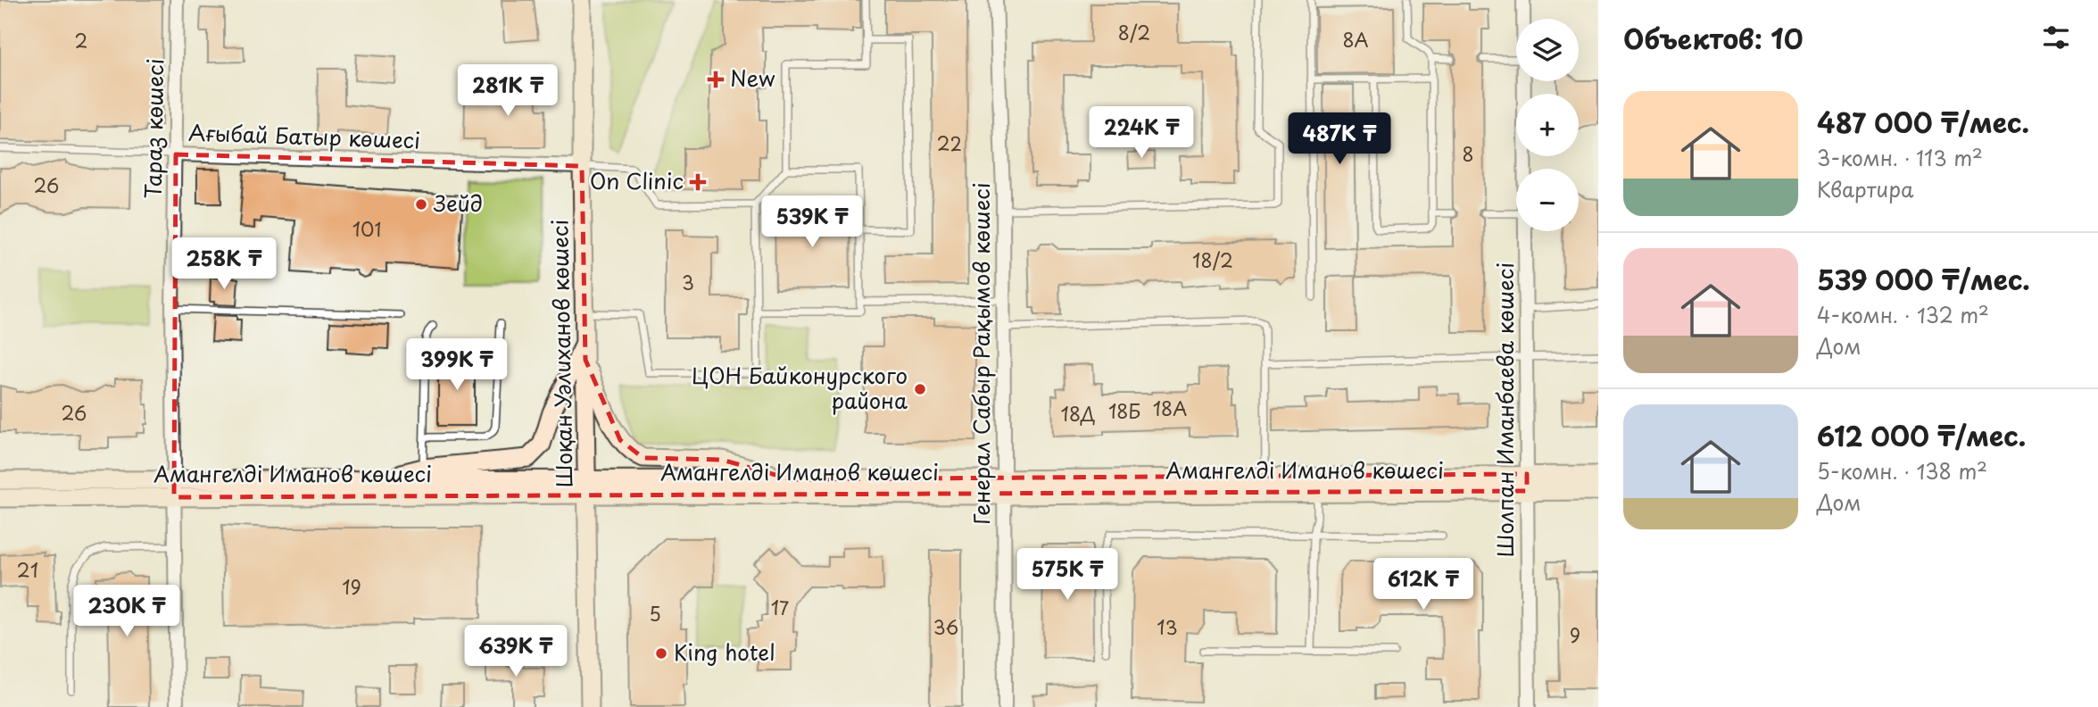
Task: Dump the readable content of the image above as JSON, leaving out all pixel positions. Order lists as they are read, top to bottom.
{
  "streets": {
    "main road": ["Шоқан Уәлиханов көшесі", "Амангелді Иманов көшесі"],
    "street": [
      "Тараз көшесі",
      "Ағыбай Батыр көшесі",
      "Генерал Сабыр Рақымов көшесі",
      "Шолпан Иманбаева көшесі"
    ]
  },
  "crossings": [
    ["Тараз көшесі", "Ағыбай Батыр көшесі"],
    ["Тараз көшесі", "Амангелді Иманов көшесі"],
    ["Ағыбай Батыр көшесі", "Шоқан Уәлиханов көшесі"],
    ["Шоқан Уәлиханов көшесі", "Амангелді Иманов көшесі"],
    ["Генерал Сабыр Рақымов көшесі", "Амангелді Иманов көшесі"],
    ["Шолпан Иманбаева көшесі", "Амангелді Иманов көшесі"]
  ],
  "places": {
    "health": ["New", "On Clinic"],
    "other": ["Зейд", "ЦОН Байконурского района", "King hotel"]
  },
  "house_numbers": [
    "8/2",
    "8А",
    "2",
    "22",
    "8",
    "26",
    "101",
    "18/2",
    "3",
    "18А",
    "18Б",
    "26",
    "18Д",
    "21",
    "19",
    "17",
    "5",
    "36",
    "13",
    "9"
  ],
  "page": {
    "heading": "Объектов: 10",
    "map_buttons": ["+", "−"],
    "price": [
      "281K ₸",
      "224K ₸",
      "487K ₸",
      "539K ₸",
      "258K ₸",
      "399K ₸",
      "575K ₸",
      "612K ₸",
      "230K ₸",
      "639K ₸"
    ],
    "list": [
      {
        "name": "487 000 ₸/мес.",
        "note": "3-комн. · 113 m² · Квартира"
      },
      {
        "name": "539 000 ₸/мес.",
        "note": "4-комн. · 132 m² · Дом"
      },
      {
        "name": "612 000 ₸/мес.",
        "note": "5-комн. · 138 m² · Дом"
      }
    ]
  }
}
